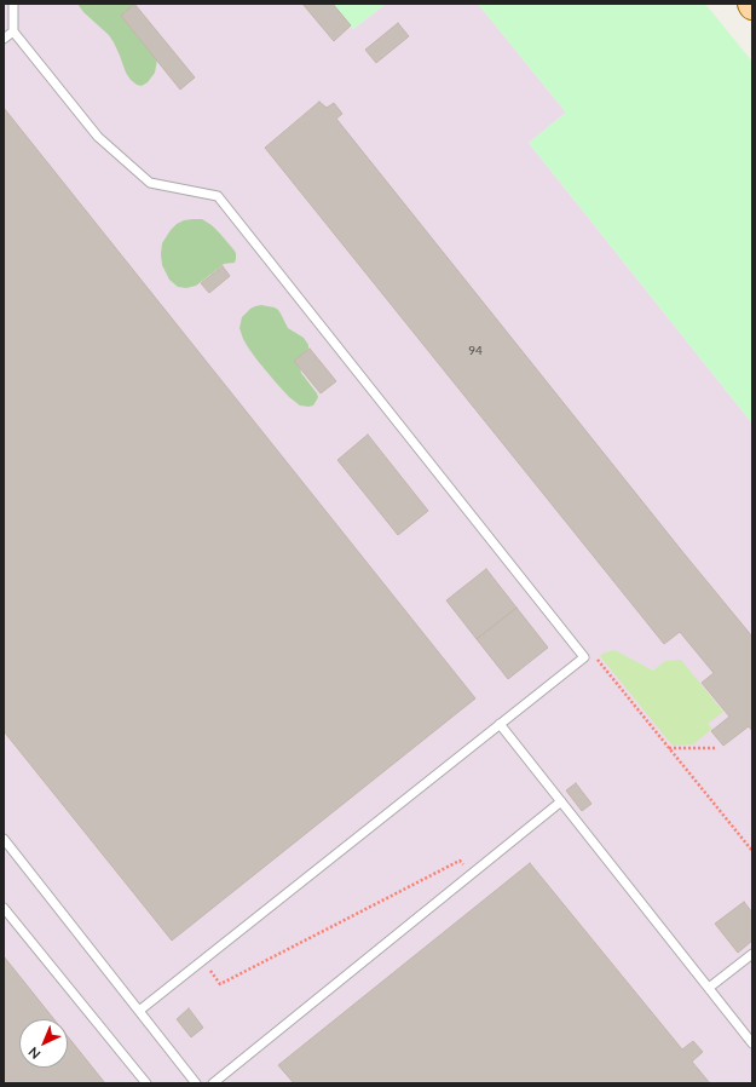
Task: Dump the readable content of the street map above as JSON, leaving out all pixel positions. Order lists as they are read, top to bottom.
{
  "house_numbers": ["94"],
  "north": "bottom left"
}
